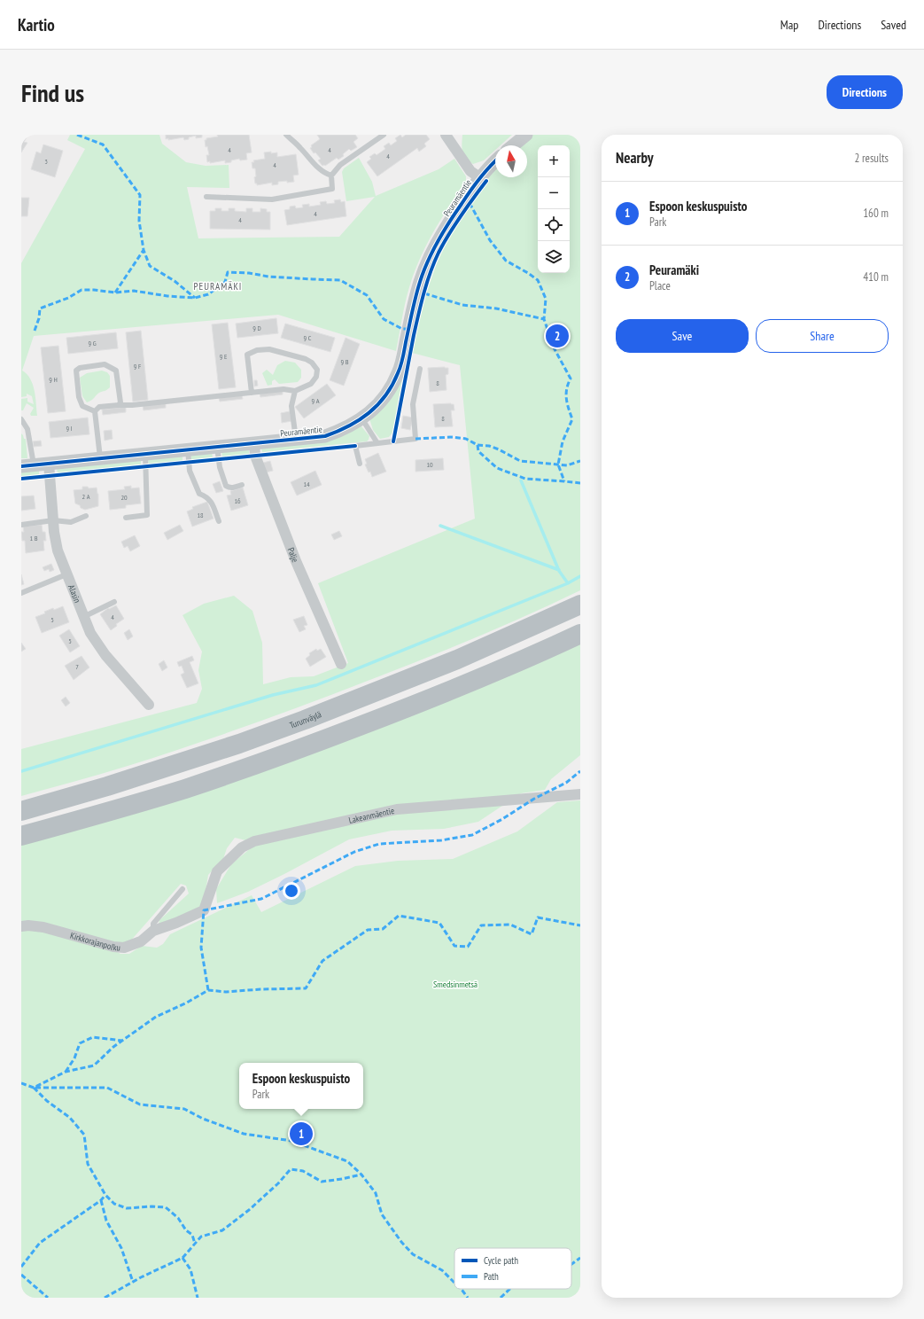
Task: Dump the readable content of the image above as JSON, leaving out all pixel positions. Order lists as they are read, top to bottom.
{
  "streets": {
    "highway": ["Turunväylä"],
    "street": [
      "Peuramäentie",
      "Palje",
      "Alasin",
      "Lakeanmäentie",
      "Kirkkorajanpolku"
    ]
  },
  "crossings": [
    ["Peuramäentie", "Palje"],
    ["Peuramäentie", "Alasin"],
    ["Lakeanmäentie", "Kirkkorajanpolku"]
  ],
  "districts": ["PEURAMÄKI"],
  "parks": ["Smedsinmetsä"],
  "house_numbers": [
    "4",
    "4",
    "4",
    "3",
    "4",
    "4",
    "4",
    "9 D",
    "9 C",
    "9 G",
    "9 E",
    "9 B",
    "9 F",
    "9 H",
    "8",
    "9 A",
    "8",
    "9 I",
    "10",
    "14",
    "2 A",
    "20",
    "16",
    "18",
    "1 B",
    "4",
    "5",
    "5",
    "7"
  ],
  "legend": ["Cycle path", "Path"],
  "north": "top",
  "page": {
    "header": "Kartio",
    "nav": ["Map", "Directions", "Saved"],
    "buttons": [
      "Directions",
      ["Save", "Share"]
    ],
    "title": "Find us",
    "heading": ["Nearby", "2 results"],
    "map_buttons": ["+", "−"],
    "list": [
      {
        "mark": "1",
        "name": "Espoon keskuspuisto",
        "note": "Park",
        "value": "160 m"
      },
      {
        "mark": "2",
        "name": "Peuramäki",
        "note": "Place",
        "value": "410 m"
      }
    ],
    "pins": ["2", "1"],
    "popup": ["Espoon keskuspuisto", "Park"]
  }
}
